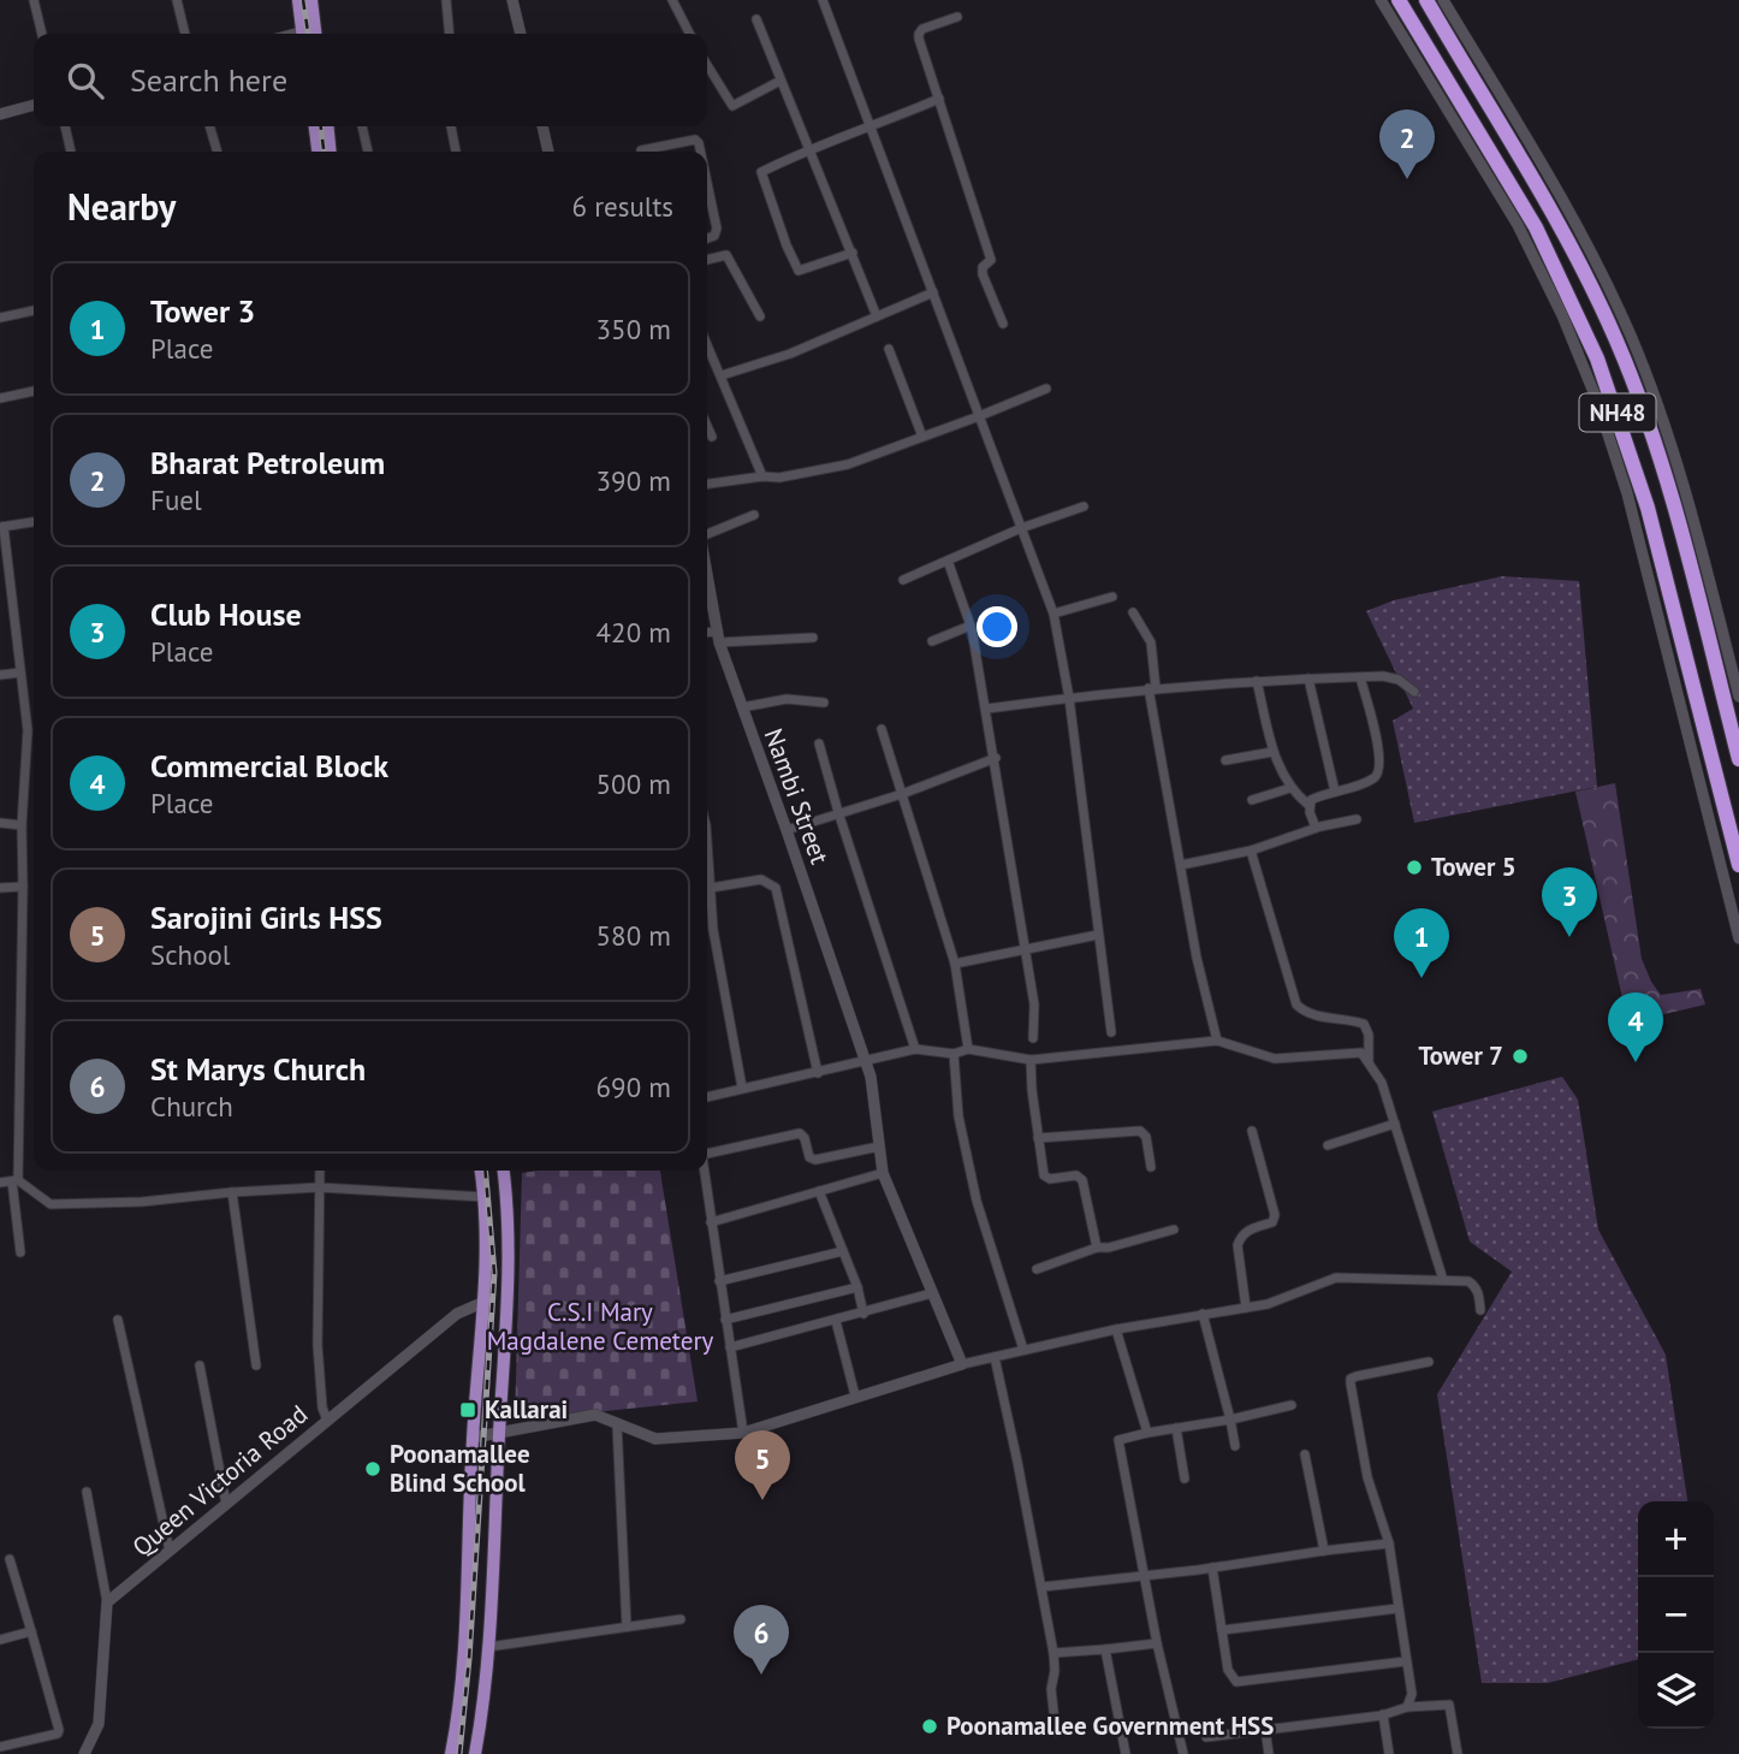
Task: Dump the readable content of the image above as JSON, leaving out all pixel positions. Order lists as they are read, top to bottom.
{
  "streets": {
    "highway": ["NH48"],
    "street": ["Nambi Street", "Queen Victoria Road"]
  },
  "parks": ["C.S.I Mary Magdalene Cemetery"],
  "places": {
    "other": [
      "Tower 5",
      "Tower 7",
      "Poonamallee Blind School",
      "Poonamallee Government HSS"
    ],
    "transit": ["Kallarai"]
  },
  "page": {
    "search": "Search here",
    "pins": [
      "2",
      "3",
      "1",
      "4",
      "5",
      "6"
    ],
    "heading": ["Nearby", "6 results"],
    "list": [
      {
        "mark": "1",
        "name": "Tower 3",
        "note": "Place",
        "value": "350 m"
      },
      {
        "mark": "2",
        "name": "Bharat Petroleum",
        "note": "Fuel",
        "value": "390 m"
      },
      {
        "mark": "3",
        "name": "Club House",
        "note": "Place",
        "value": "420 m"
      },
      {
        "mark": "4",
        "name": "Commercial Block",
        "note": "Place",
        "value": "500 m"
      },
      {
        "mark": "5",
        "name": "Sarojini Girls HSS",
        "note": "School",
        "value": "580 m"
      },
      {
        "mark": "6",
        "name": "St Marys Church",
        "note": "Church",
        "value": "690 m"
      }
    ],
    "map_buttons": ["+", "−"]
  }
}
